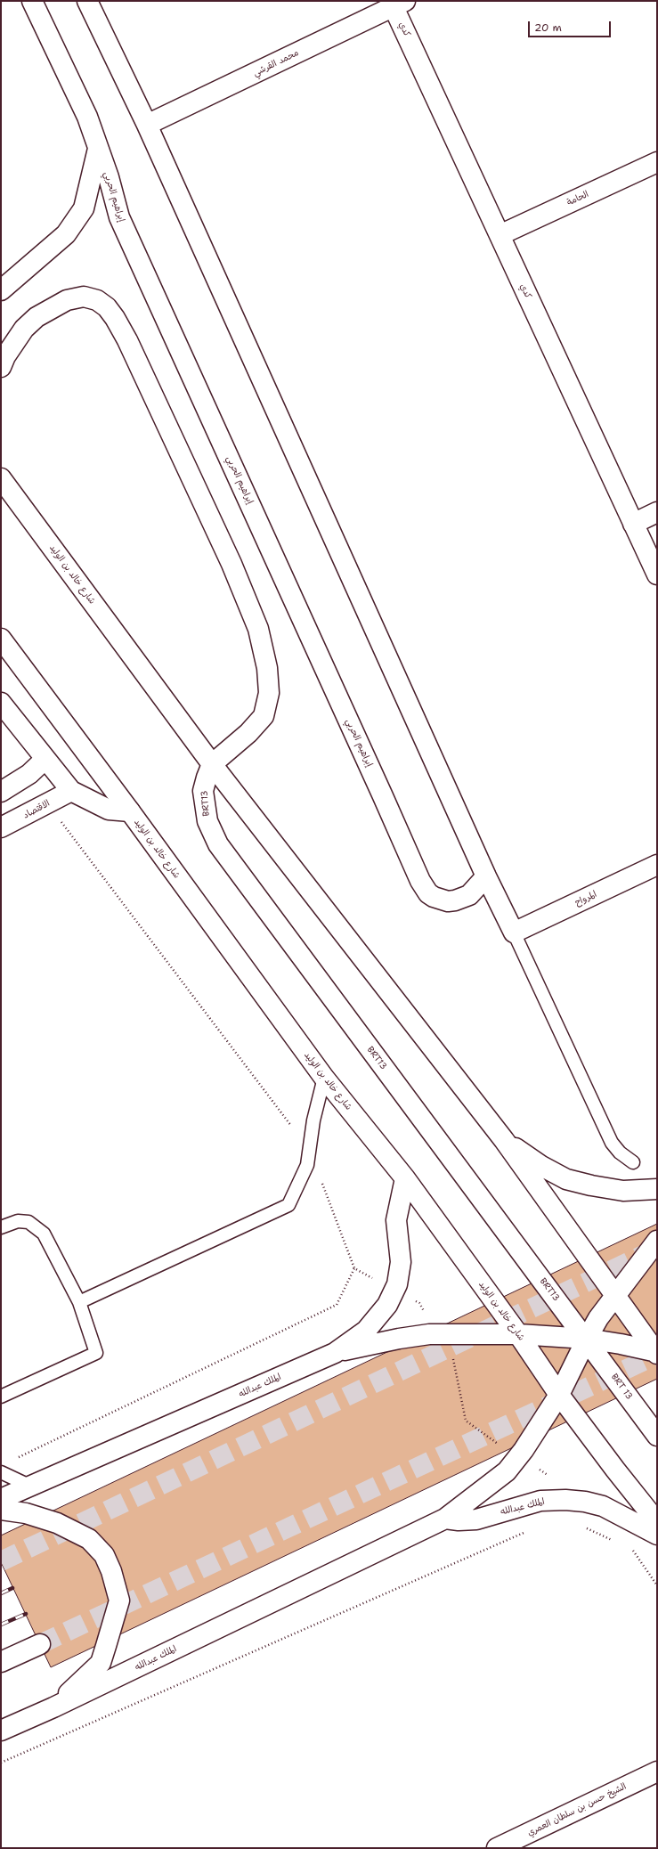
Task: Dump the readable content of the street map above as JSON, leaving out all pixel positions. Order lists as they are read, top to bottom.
{
  "streets": {
    "main road": [
      "كدي",
      "محمد القرشي",
      "إبراهيم الحربي",
      "الحامة",
      "شارع خالد بن الوليد",
      "BRT13",
      "الاقتصاد",
      "المرواح",
      "الملك عبدالله",
      "BRT 13",
      "الشيخ حسن بن سلطان العمري"
    ]
  },
  "crossings": [
    ["كدي", "محمد القرشي"],
    ["كدي", "الحامة"],
    ["شارع خالد بن الوليد", "BRT13"],
    ["شارع خالد بن الوليد", "الملك عبدالله"],
    ["BRT13", "الملك عبدالله"],
    ["BRT13", "BRT 13"],
    ["الملك عبدالله", "BRT 13"]
  ],
  "scale_bar": "20 m"
}
